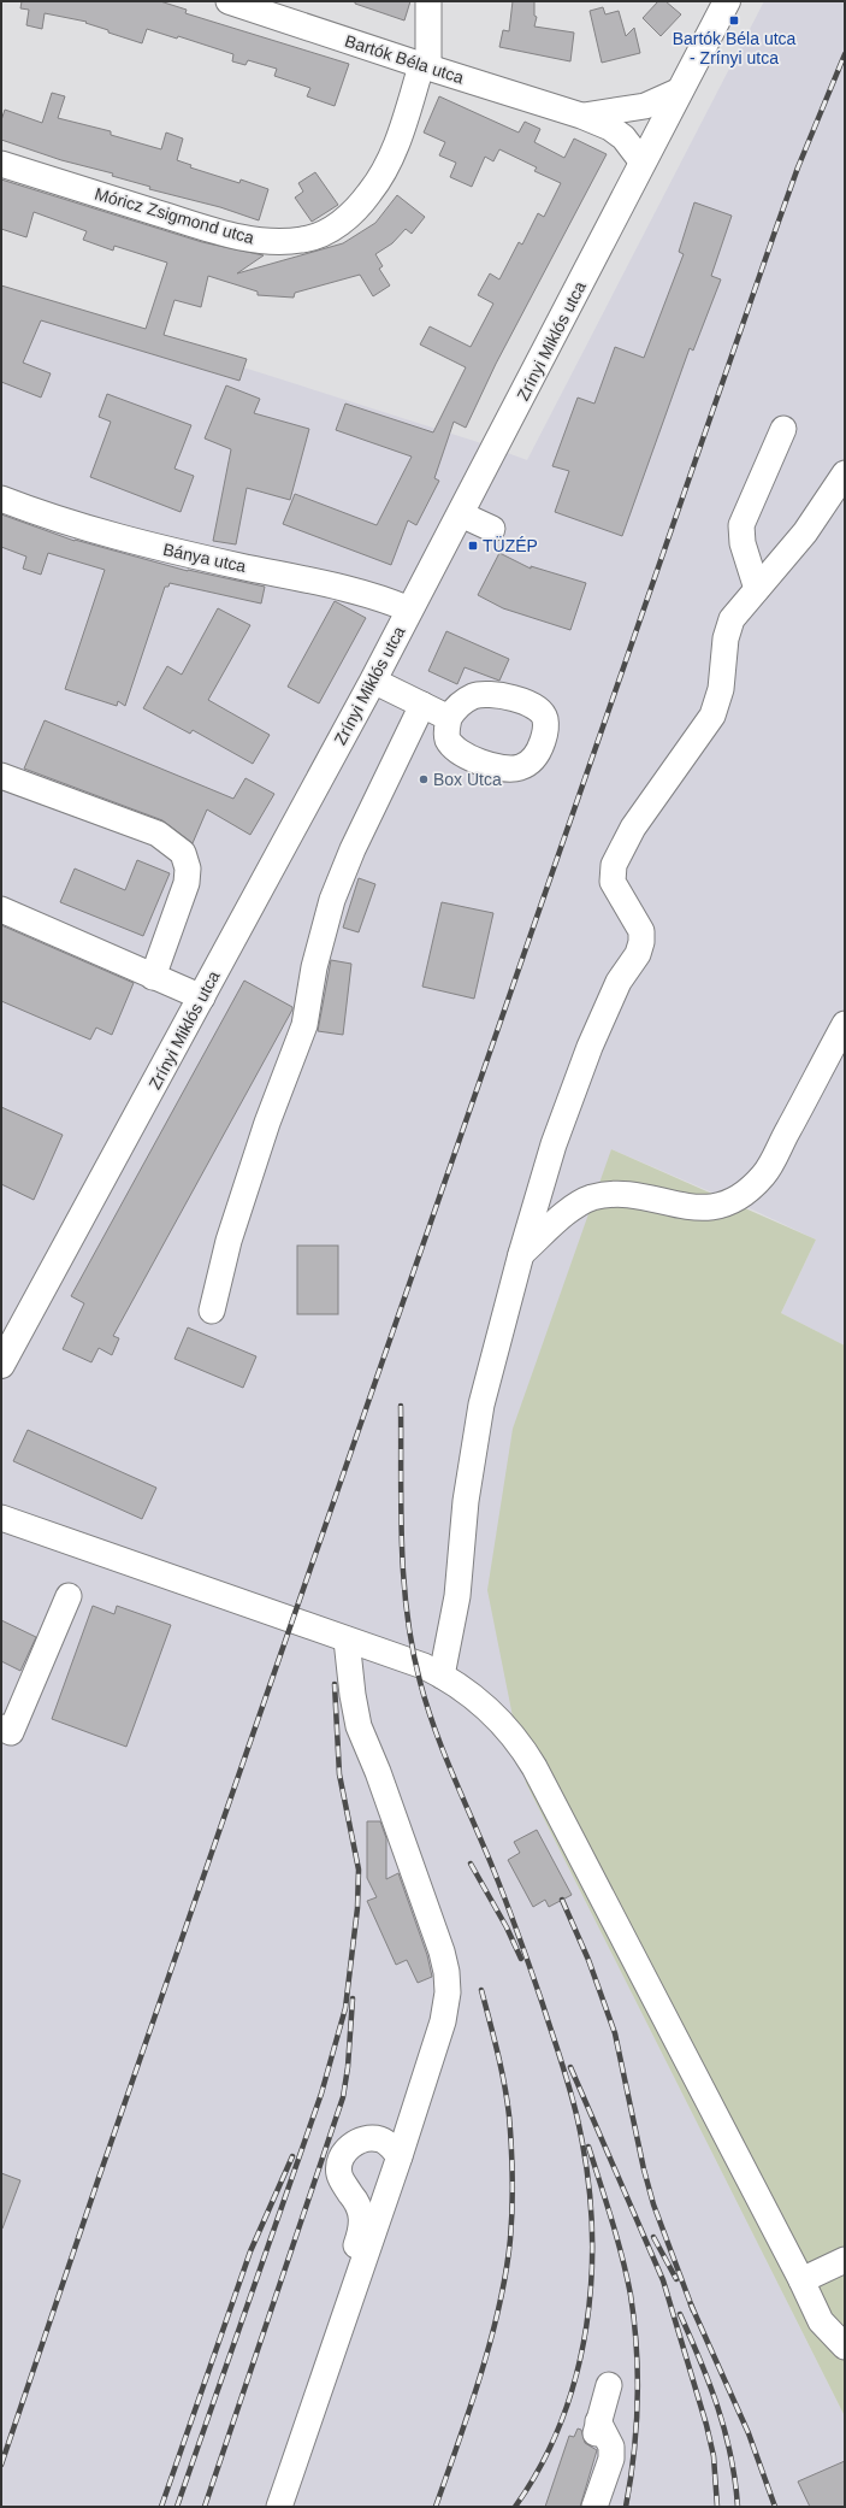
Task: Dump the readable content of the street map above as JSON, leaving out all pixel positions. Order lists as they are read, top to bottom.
{
  "streets": {
    "main road": ["Zrínyi Miklós utca"],
    "street": ["Bartók Béla utca", "Móricz Zsigmond utca", "Bánya utca"]
  },
  "crossings": [
    ["Bartók Béla utca", "Móricz Zsigmond utca"],
    ["Bartók Béla utca", "Zrínyi Miklós utca"],
    ["Zrínyi Miklós utca", "Bánya utca"]
  ],
  "places": {
    "transit": ["Bartók Béla utca - Zrínyi utca", "TÜZÉP"],
    "other": ["Box Utca"]
  }
}
